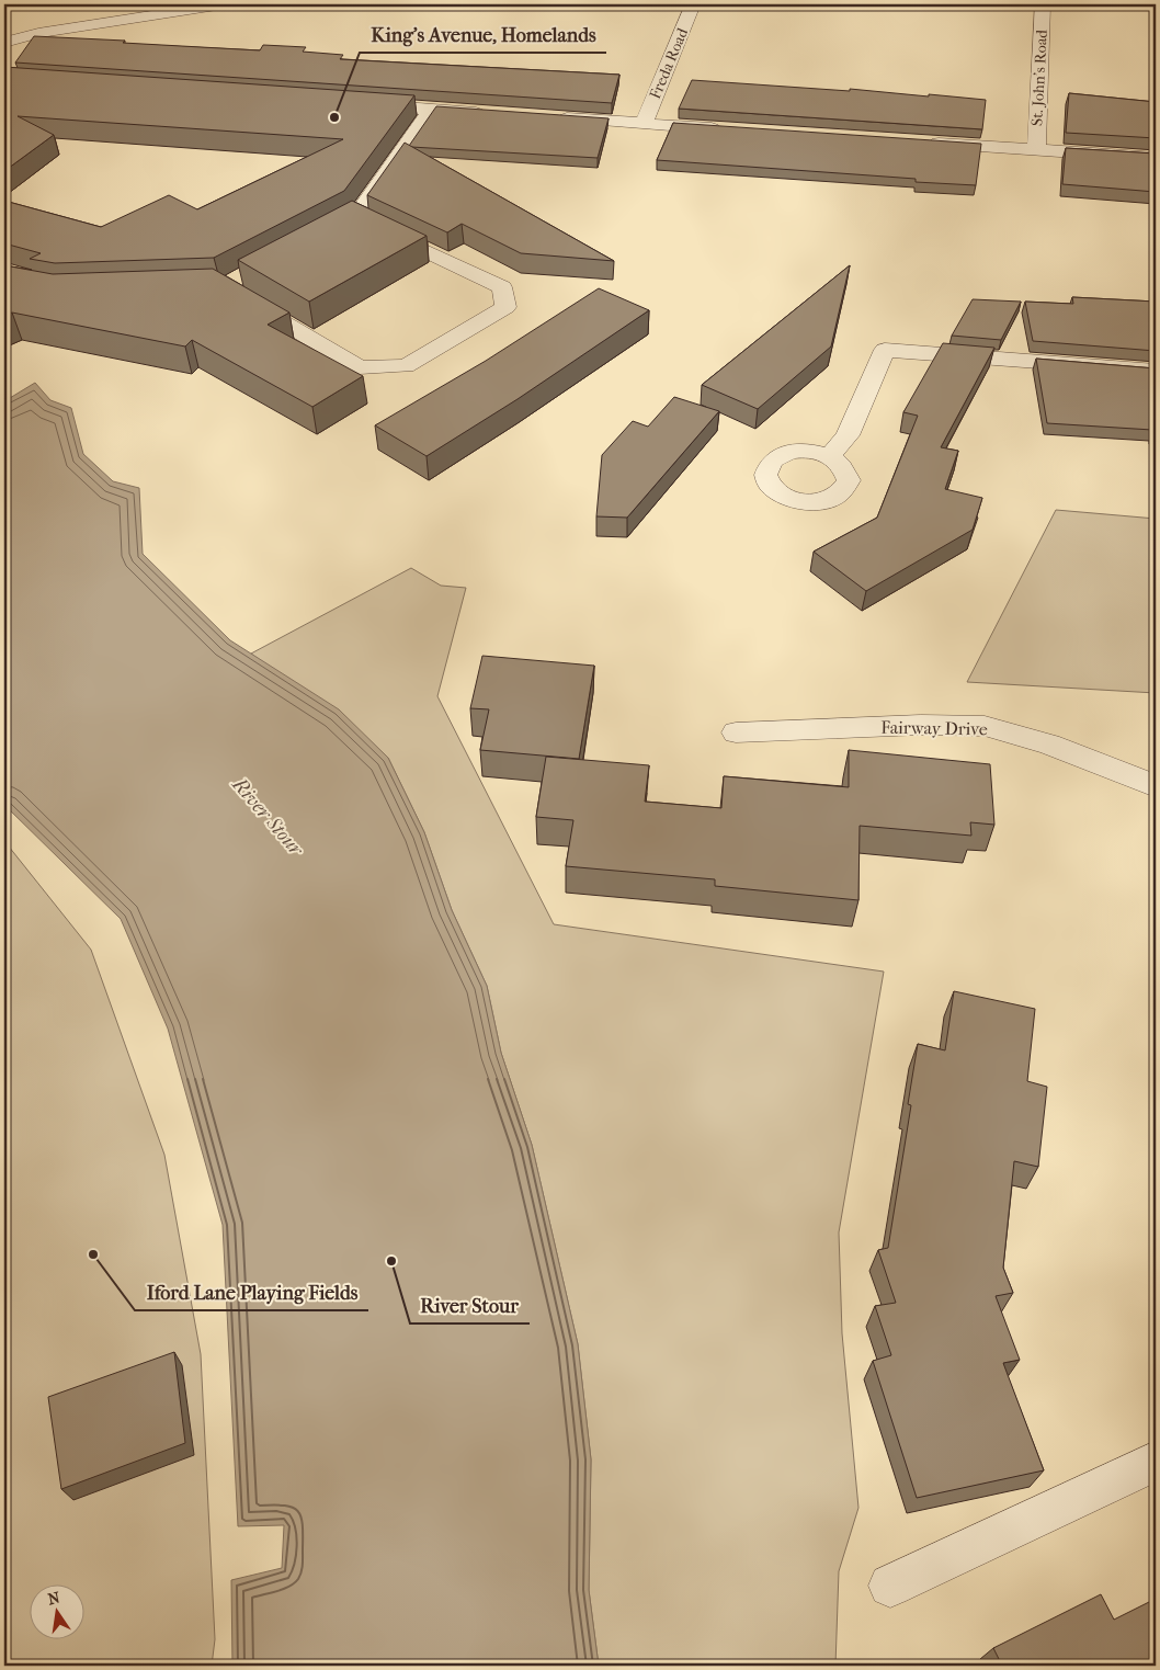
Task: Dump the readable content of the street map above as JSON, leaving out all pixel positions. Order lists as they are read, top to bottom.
{
  "streets": {
    "street": ["Freda Road", "St. John's Road", "Fairway Drive"]
  },
  "water": ["River Stour"],
  "places": ["King's Avenue, Homelands", "Iford Lane Playing Fields", "River Stour"],
  "north": "top"
}
